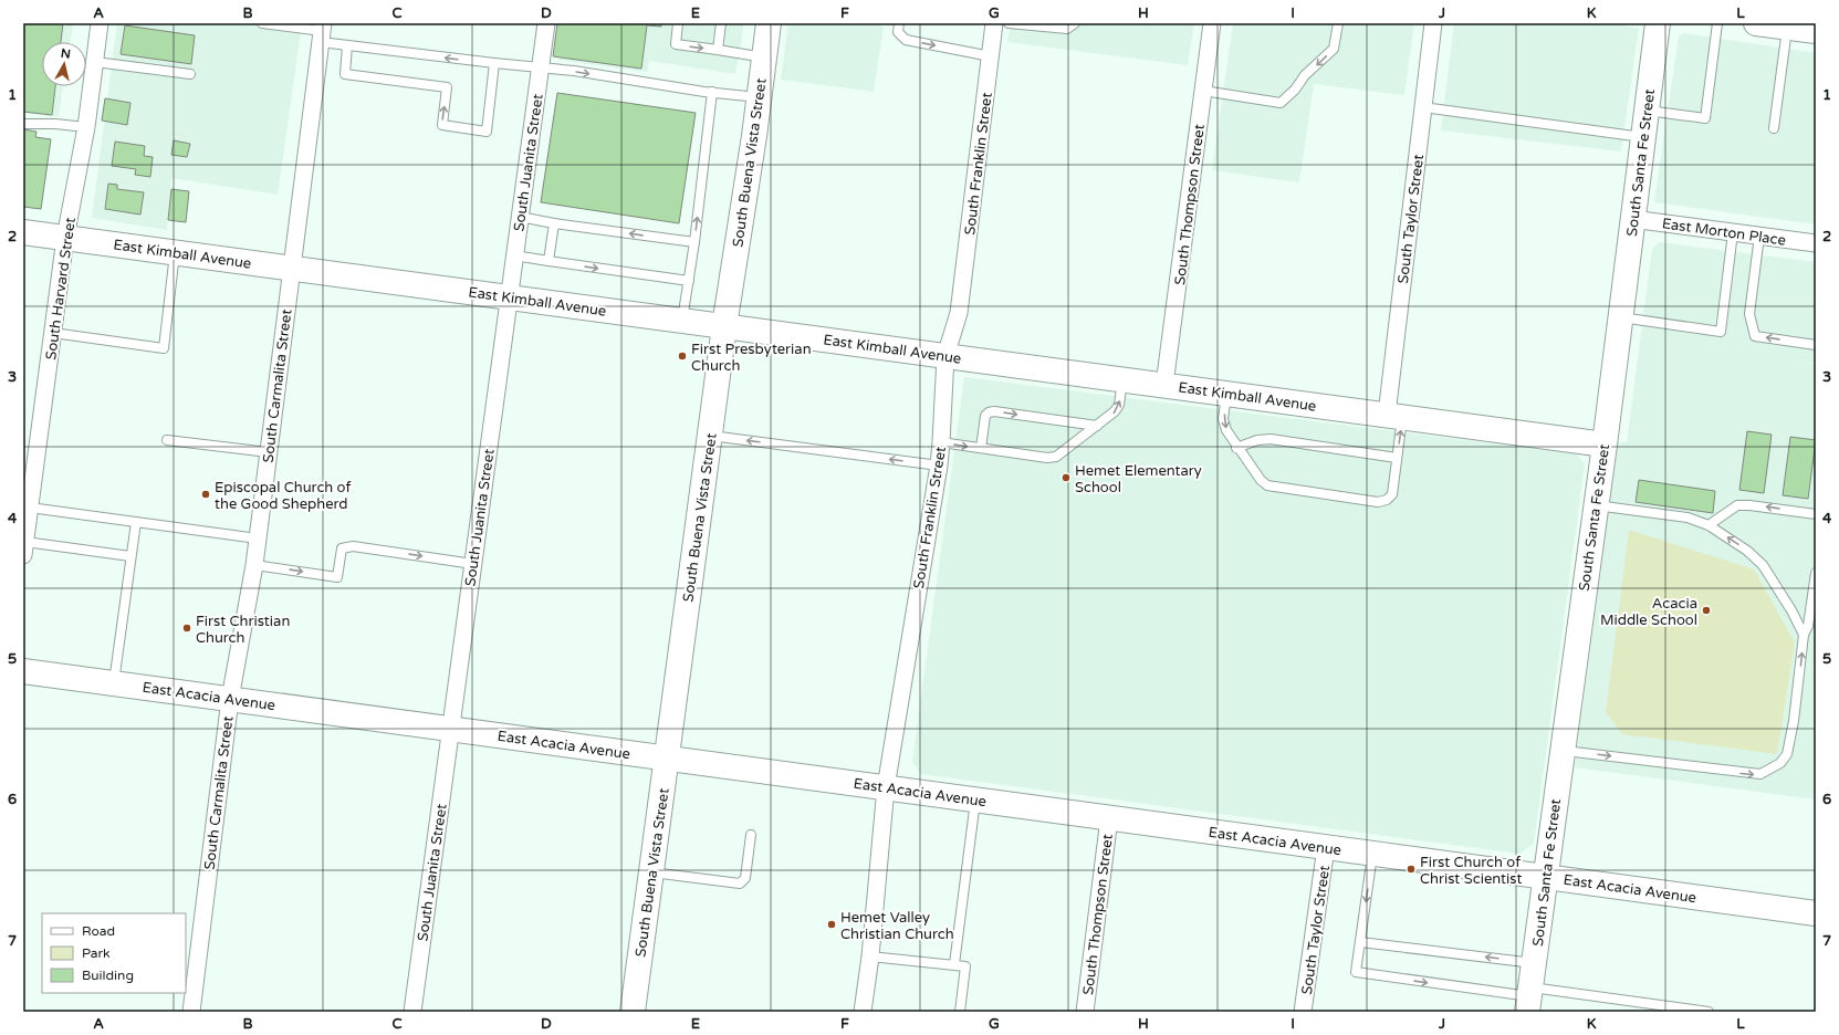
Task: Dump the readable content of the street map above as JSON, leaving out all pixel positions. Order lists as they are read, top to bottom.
{
  "streets": {
    "street": [
      "South Juanita Street",
      "South Buena Vista Street",
      "South Santa Fe Street",
      "South Franklin Street",
      "South Thompson Street",
      "South Taylor Street",
      "East Morton Place",
      "East Kimball Avenue",
      "South Harvard Street",
      "South Carmalita Street",
      "East Acacia Avenue"
    ]
  },
  "crossings": [
    ["South Juanita Street", "East Kimball Avenue"],
    ["South Juanita Street", "East Acacia Avenue"],
    ["South Buena Vista Street", "East Kimball Avenue"],
    ["South Buena Vista Street", "East Acacia Avenue"],
    ["South Santa Fe Street", "East Morton Place"],
    ["South Santa Fe Street", "East Kimball Avenue"],
    ["South Santa Fe Street", "East Acacia Avenue"],
    ["South Franklin Street", "East Kimball Avenue"],
    ["South Franklin Street", "East Acacia Avenue"],
    ["South Thompson Street", "East Kimball Avenue"],
    ["South Thompson Street", "East Acacia Avenue"],
    ["South Taylor Street", "East Kimball Avenue"],
    ["South Taylor Street", "East Acacia Avenue"],
    ["East Kimball Avenue", "South Harvard Street"],
    ["East Kimball Avenue", "South Carmalita Street"],
    ["South Carmalita Street", "East Acacia Avenue"]
  ],
  "places": [
    "First Presbyterian Church",
    "Hemet Elementary School",
    "Episcopal Church of the Good Shepherd",
    "Acacia Middle School",
    "First Christian Church",
    "First Church of Christ Scientist",
    "Hemet Valley Christian Church"
  ],
  "legend": ["Road", "Park", "Building"],
  "north": "top",
  "grid": {
    "columns": [
      "A",
      "B",
      "C",
      "D",
      "E",
      "F",
      "G",
      "H",
      "I",
      "J",
      "K",
      "L"
    ],
    "rows": [
      "1",
      "2",
      "3",
      "4",
      "5",
      "6",
      "7"
    ]
  }
}
